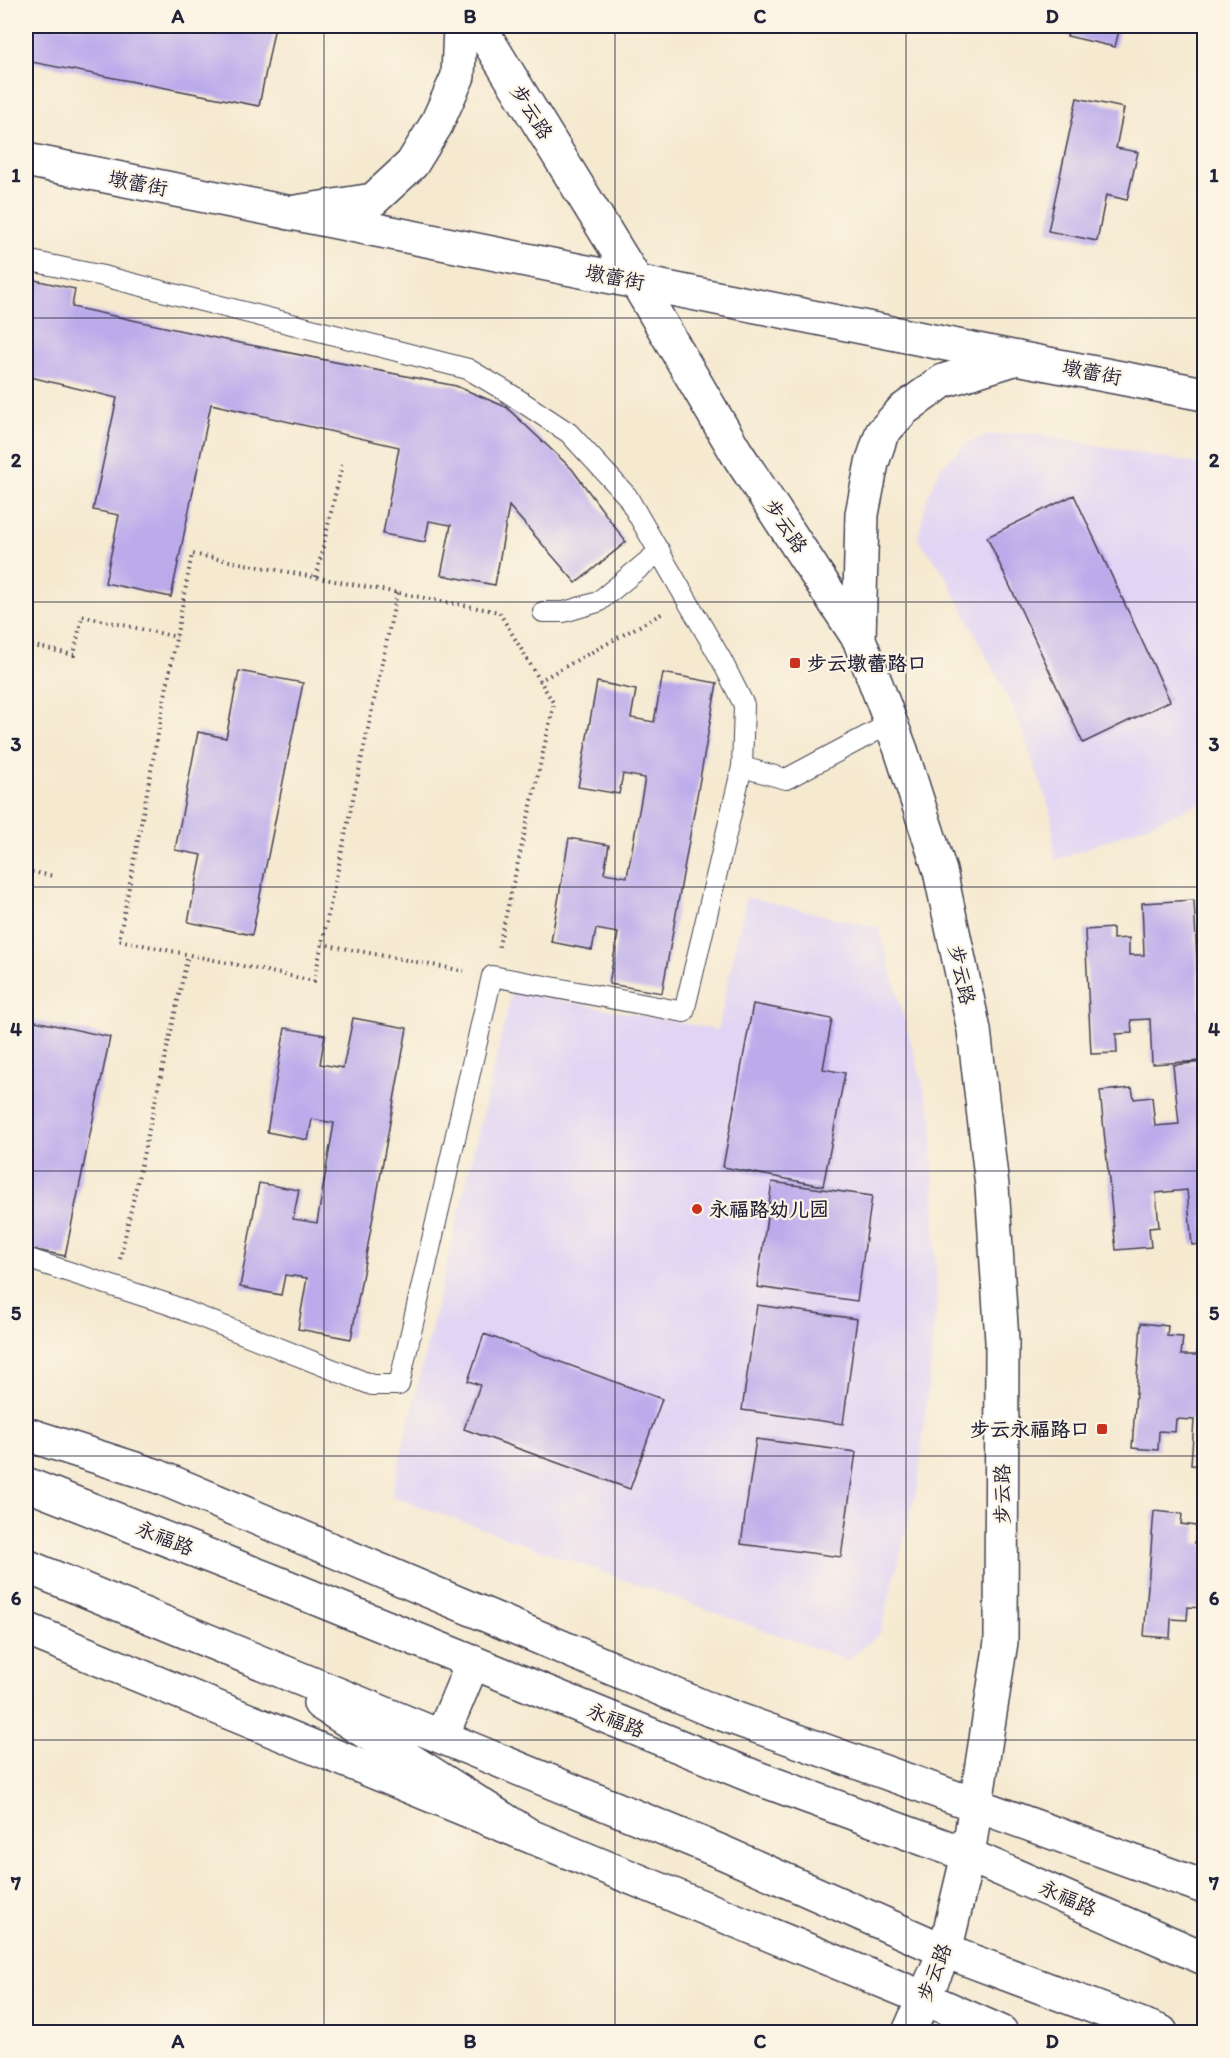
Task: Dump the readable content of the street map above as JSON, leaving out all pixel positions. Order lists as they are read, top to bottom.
{
  "streets": {
    "street": ["步云路", "墩蕾街", "永福路"]
  },
  "crossings": [
    ["步云路", "墩蕾街"],
    ["步云路", "永福路"]
  ],
  "places": {
    "transit": ["步云墩蕾路口", "步云永福路口"],
    "other": ["永福路幼儿园"]
  },
  "grid": {
    "columns": [
      "A",
      "B",
      "C",
      "D"
    ],
    "rows": [
      "1",
      "2",
      "3",
      "4",
      "5",
      "6",
      "7"
    ]
  }
}
